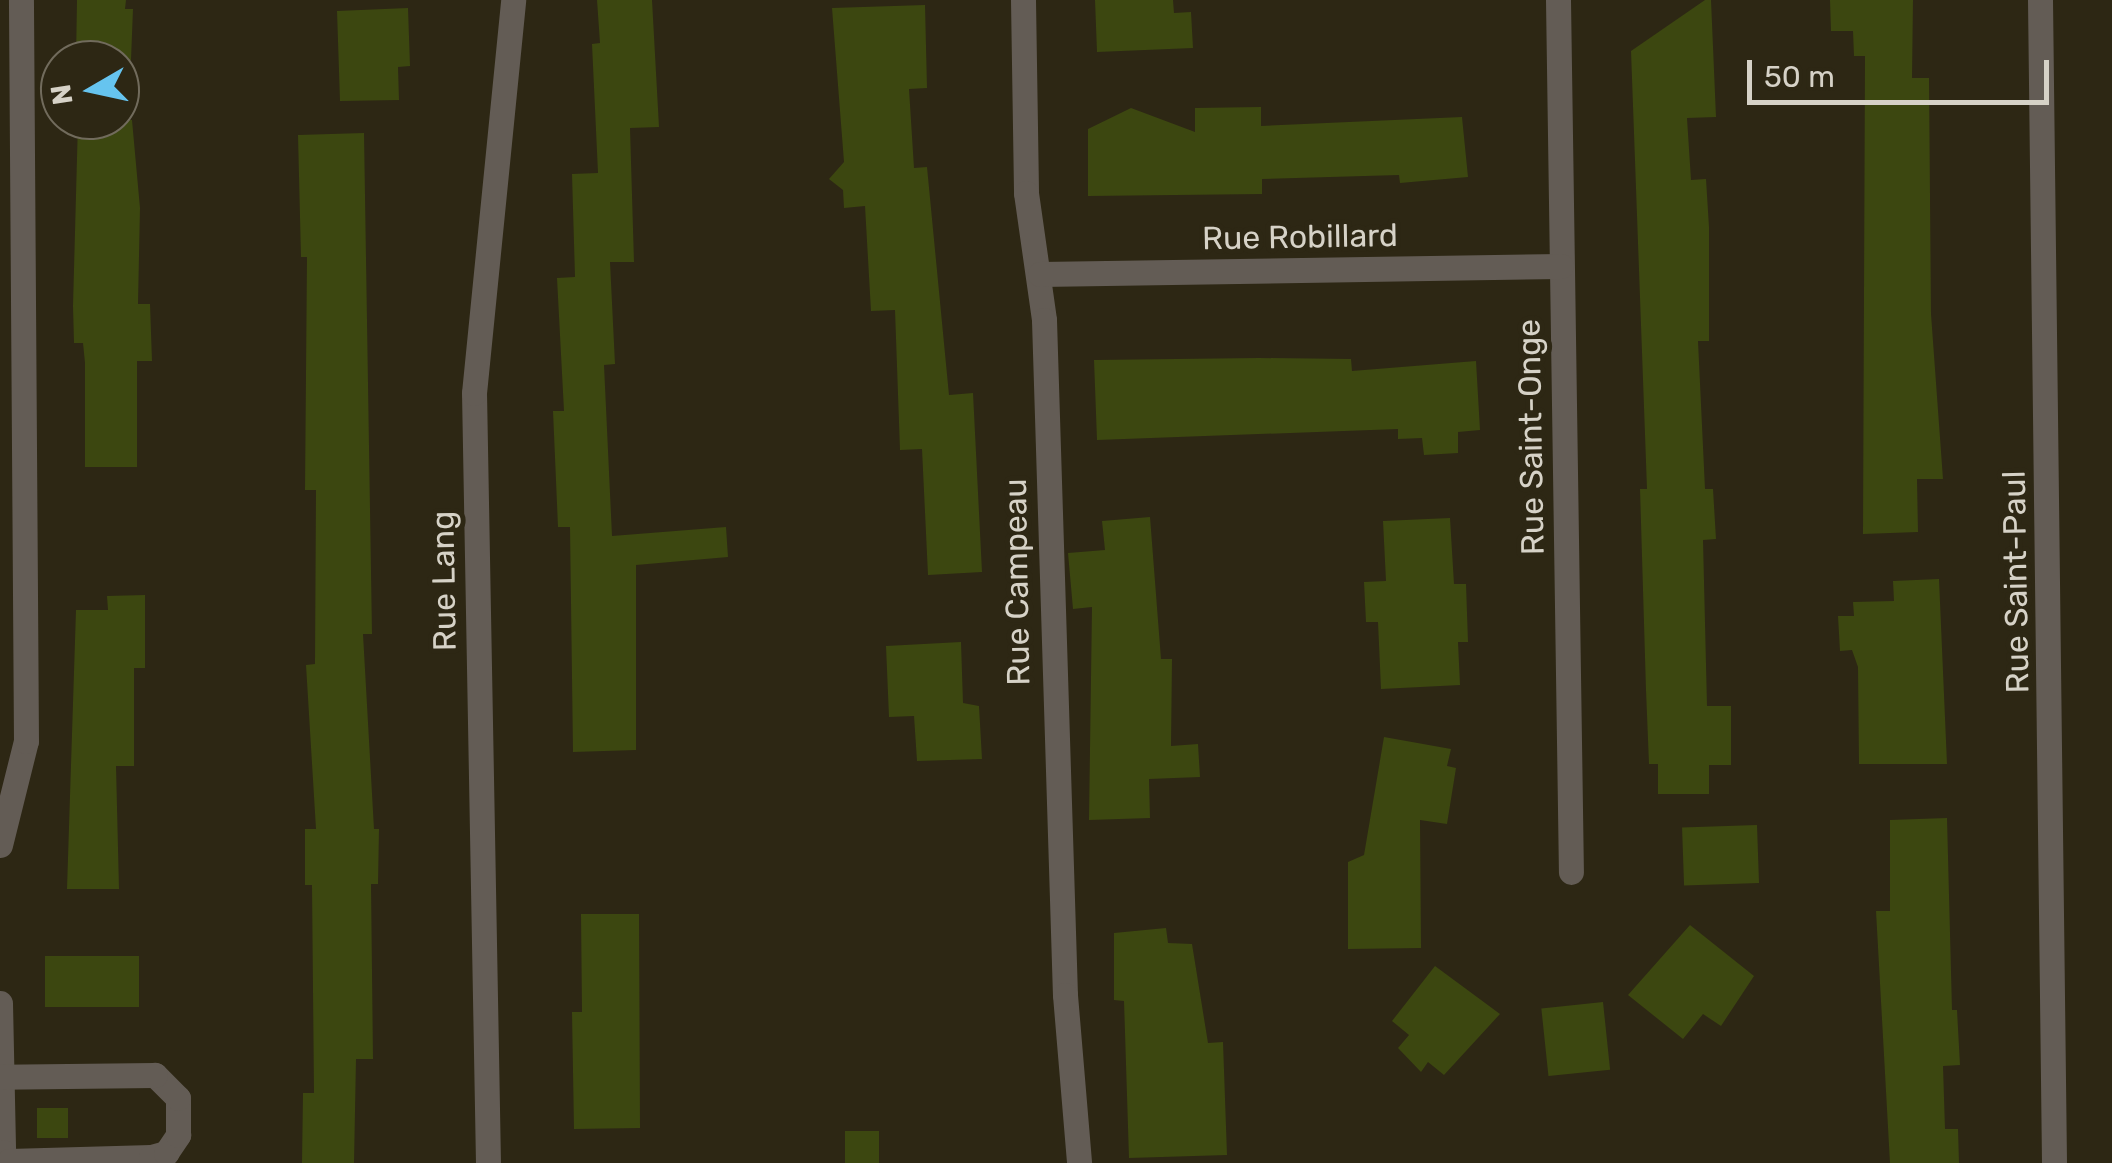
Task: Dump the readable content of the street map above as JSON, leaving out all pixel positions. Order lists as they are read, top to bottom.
{
  "streets": {
    "street": [
      "Rue Robillard",
      "Rue Saint-Onge",
      "Rue Lang",
      "Rue Campeau",
      "Rue Saint-Paul"
    ]
  },
  "crossings": [
    ["Rue Robillard", "Rue Saint-Onge"],
    ["Rue Robillard", "Rue Campeau"]
  ],
  "scale_bar": "50 m",
  "north": "left"
}
